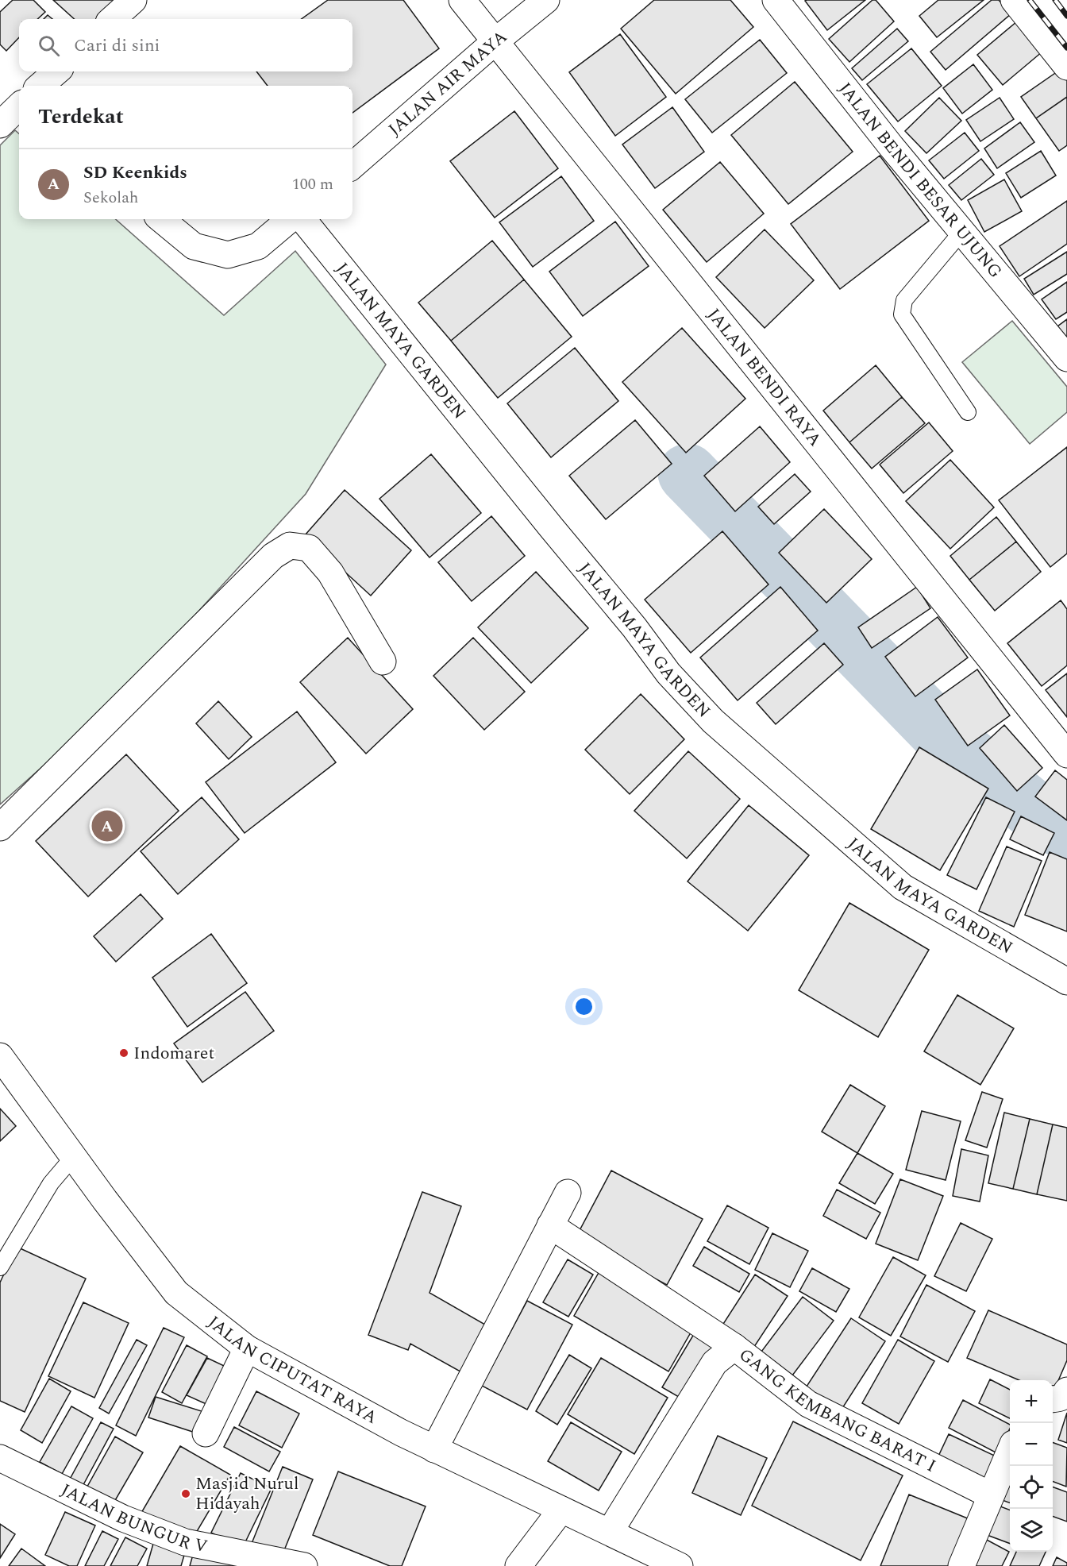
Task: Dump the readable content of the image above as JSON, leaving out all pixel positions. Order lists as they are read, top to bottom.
{
  "streets": {
    "street": [
      "JALAN AIR MAYA",
      "JALAN BENDI BESAR UJUNG",
      "JALAN MAYA GARDEN",
      "JALAN BENDI RAYA",
      "JALAN CIPUTAT RAYA",
      "GANG KEMBANG BARAT I",
      "JALAN BUNGUR V"
    ]
  },
  "crossings": [
    ["JALAN AIR MAYA", "JALAN BENDI RAYA"],
    ["JALAN CIPUTAT RAYA", "GANG KEMBANG BARAT I"]
  ],
  "places": ["Indomaret", "Masjid Nurul Hidayah"],
  "page": {
    "search": "Cari di sini",
    "heading": "Terdekat",
    "list": [
      {
        "mark": "A",
        "name": "SD Keenkids",
        "note": "Sekolah",
        "value": "100 m"
      }
    ],
    "pins": "A",
    "map_buttons": ["+", "−"]
  }
}
